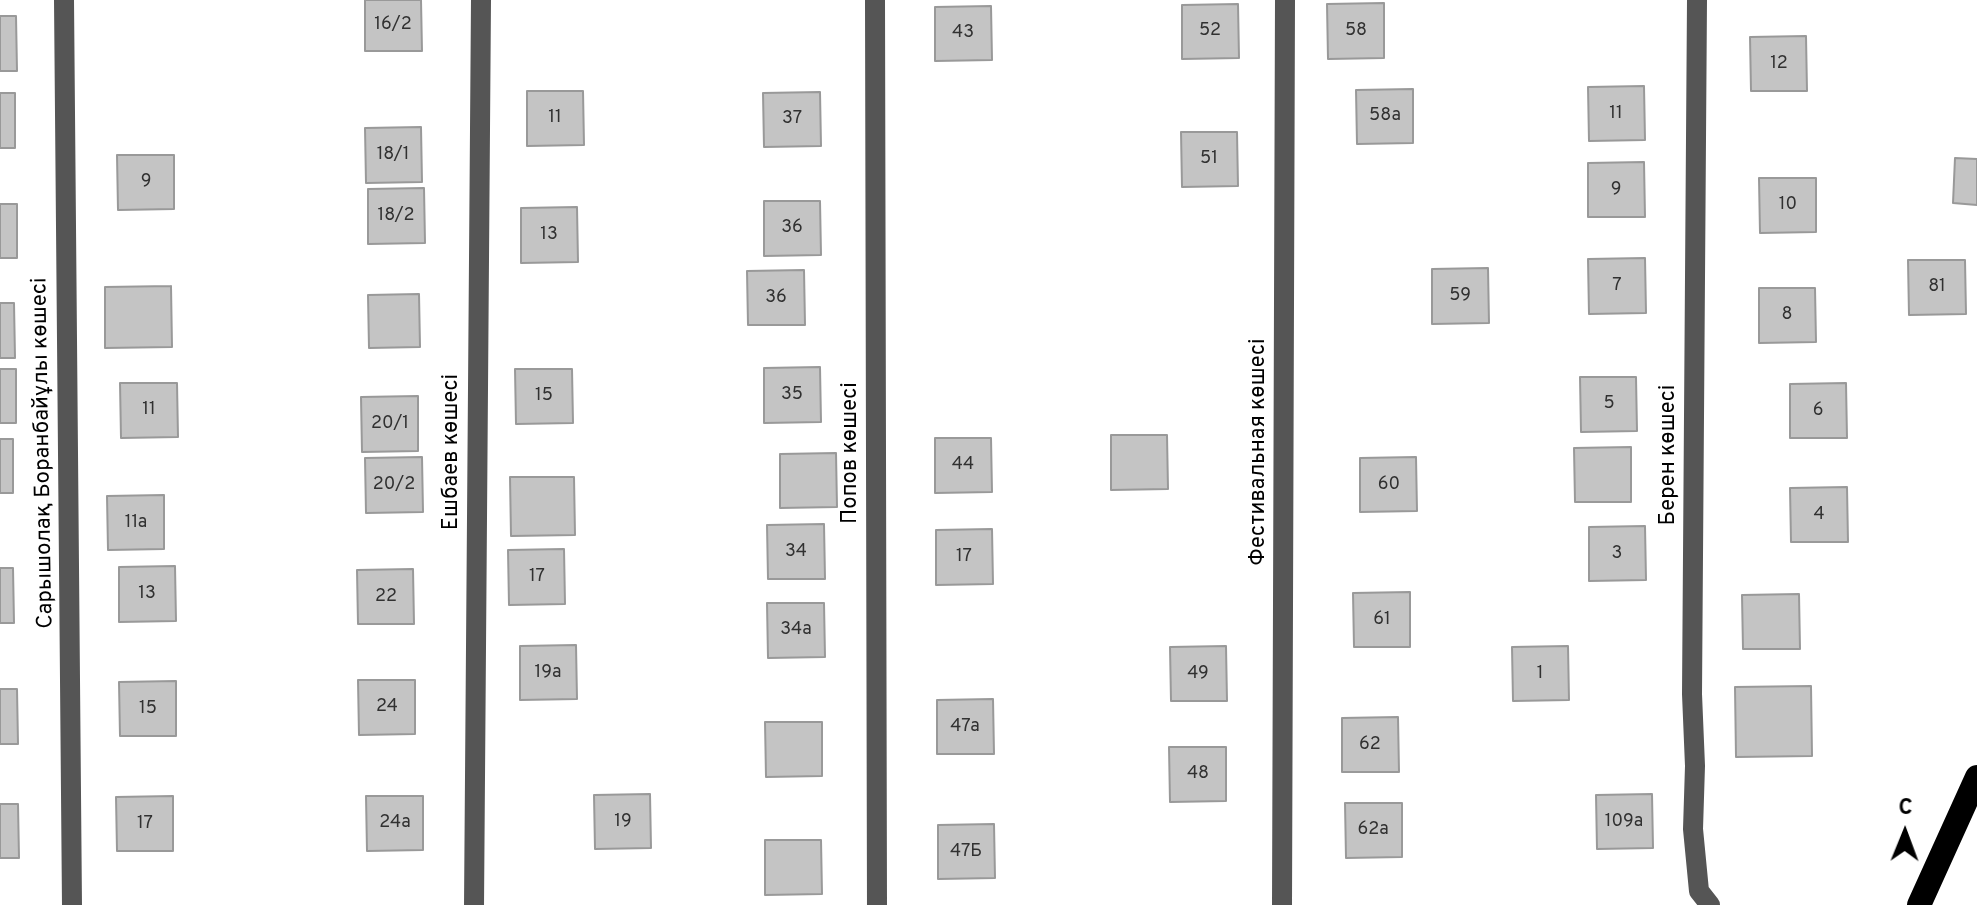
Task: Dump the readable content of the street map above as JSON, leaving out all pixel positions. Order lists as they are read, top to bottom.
{
  "streets": {
    "street": [
      "Ешбаев көшесі",
      "Фестивальная көшесі",
      "Сарышолақ Боранбайұлы көшесі",
      "Попов көшесі",
      "Берен көшесі"
    ]
  },
  "house_numbers": [
    "16/2",
    "52",
    "58",
    "43",
    "12",
    "11",
    "58а",
    "11",
    "37",
    "18/1",
    "51",
    "9",
    "9",
    "10",
    "18/2",
    "36",
    "13",
    "7",
    "81",
    "59",
    "36",
    "8",
    "35",
    "15",
    "5",
    "11",
    "6",
    "20/1",
    "44",
    "20/2",
    "60",
    "4",
    "11а",
    "34",
    "3",
    "17",
    "17",
    "13",
    "22",
    "61",
    "34а",
    "19а",
    "49",
    "1",
    "24",
    "15",
    "47а",
    "62",
    "48",
    "19",
    "109а",
    "24а",
    "17",
    "62а",
    "47Б"
  ],
  "north": "top"
}
